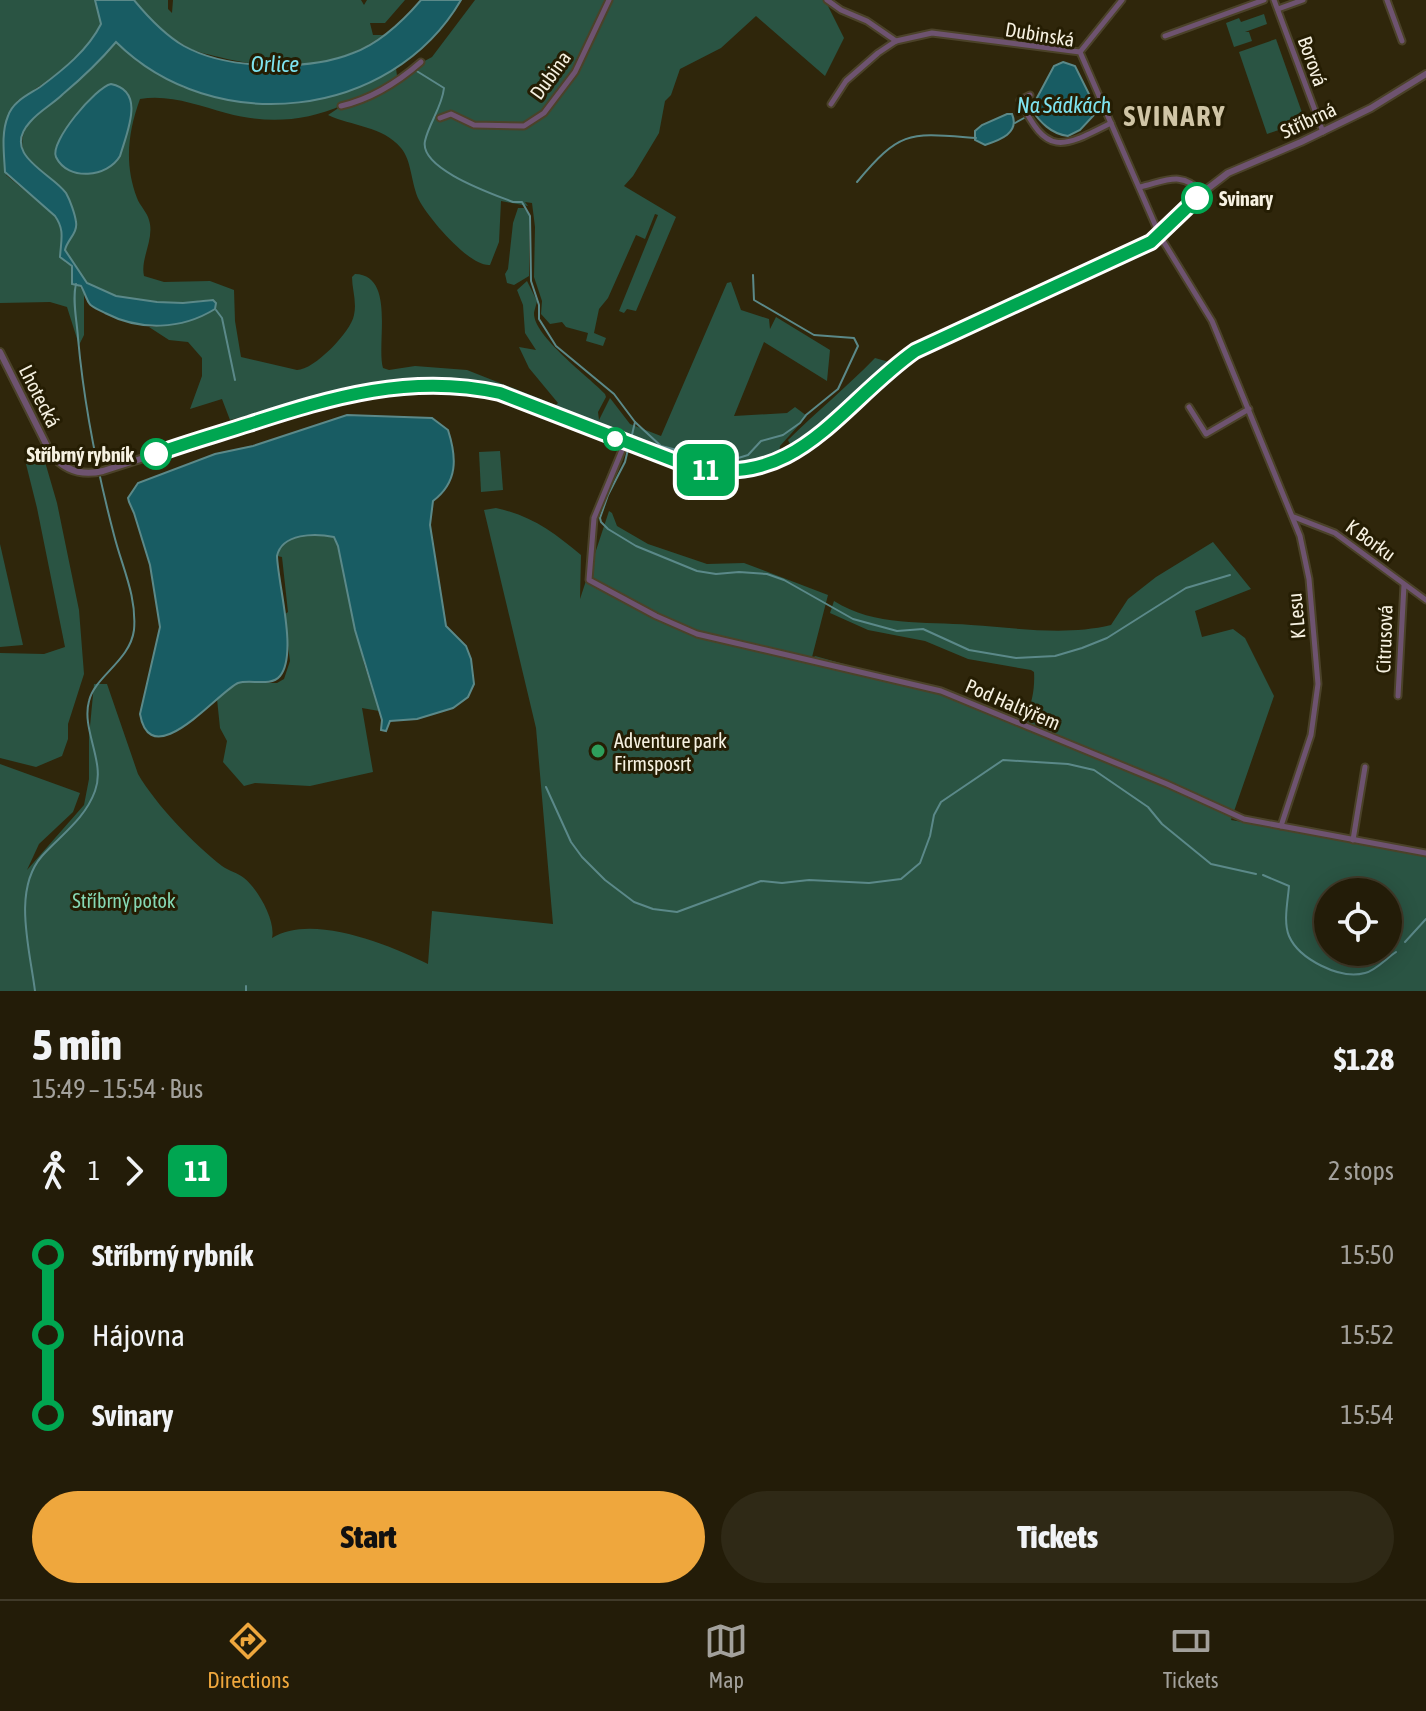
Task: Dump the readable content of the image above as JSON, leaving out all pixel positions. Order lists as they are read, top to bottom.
{
  "streets": {
    "street": [
      "Dubinská",
      "Borová",
      "Dubina",
      "Stříbrná",
      "Lhotecká",
      "K Borku",
      "K Lesu",
      "Citrusová",
      "Pod Haltýřem"
    ]
  },
  "crossings": [
    ["Dubinská", "Stříbrná"],
    ["Dubinská", "K Lesu"],
    ["Borová", "Stříbrná"],
    ["Stříbrná", "Lhotecká"],
    ["Stříbrná", "K Lesu"],
    ["Stříbrná", "Pod Haltýřem"],
    ["K Borku", "K Lesu"],
    ["K Borku", "Citrusová"],
    ["K Lesu", "Pod Haltýřem"]
  ],
  "districts": ["SVINARY"],
  "water": ["Orlice", "Na Sádkách"],
  "parks": ["Stříbrný potok"],
  "places": ["Svinary", "Stříbrný rybník", "Adventure park Firmsposrt"],
  "lines": ["bus line 11"],
  "page": {
    "on_map": "11",
    "heading": ["5 min", "15:49 – 15:54 · Bus", "$1.28"],
    "legs": ["1", "11", "2 stops"],
    "list": [
      {
        "name": "Stříbrný rybník",
        "value": "15:50"
      },
      {
        "name": "Hájovna",
        "value": "15:52"
      },
      {
        "name": "Svinary",
        "value": "15:54"
      }
    ],
    "buttons": ["Start", "Tickets"],
    "tabs": ["Directions", "Map", "Tickets"]
  }
}
